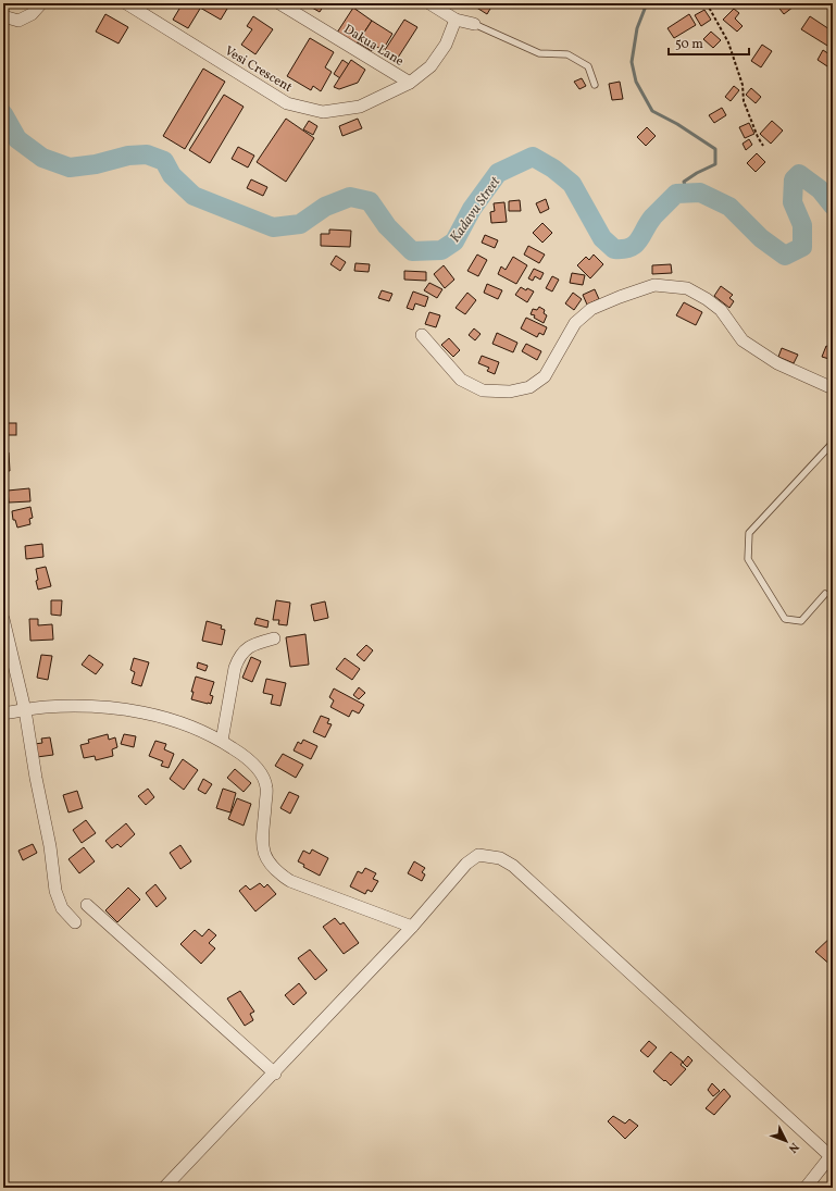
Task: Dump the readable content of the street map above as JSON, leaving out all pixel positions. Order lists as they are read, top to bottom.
{
  "streets": {
    "street": ["Dakua Lane", "Vesi Crescent"]
  },
  "crossings": [
    ["Dakua Lane", "Vesi Crescent"]
  ],
  "water": ["Kadavu Street"],
  "scale_bar": "50 m",
  "north": "bottom right"
}
